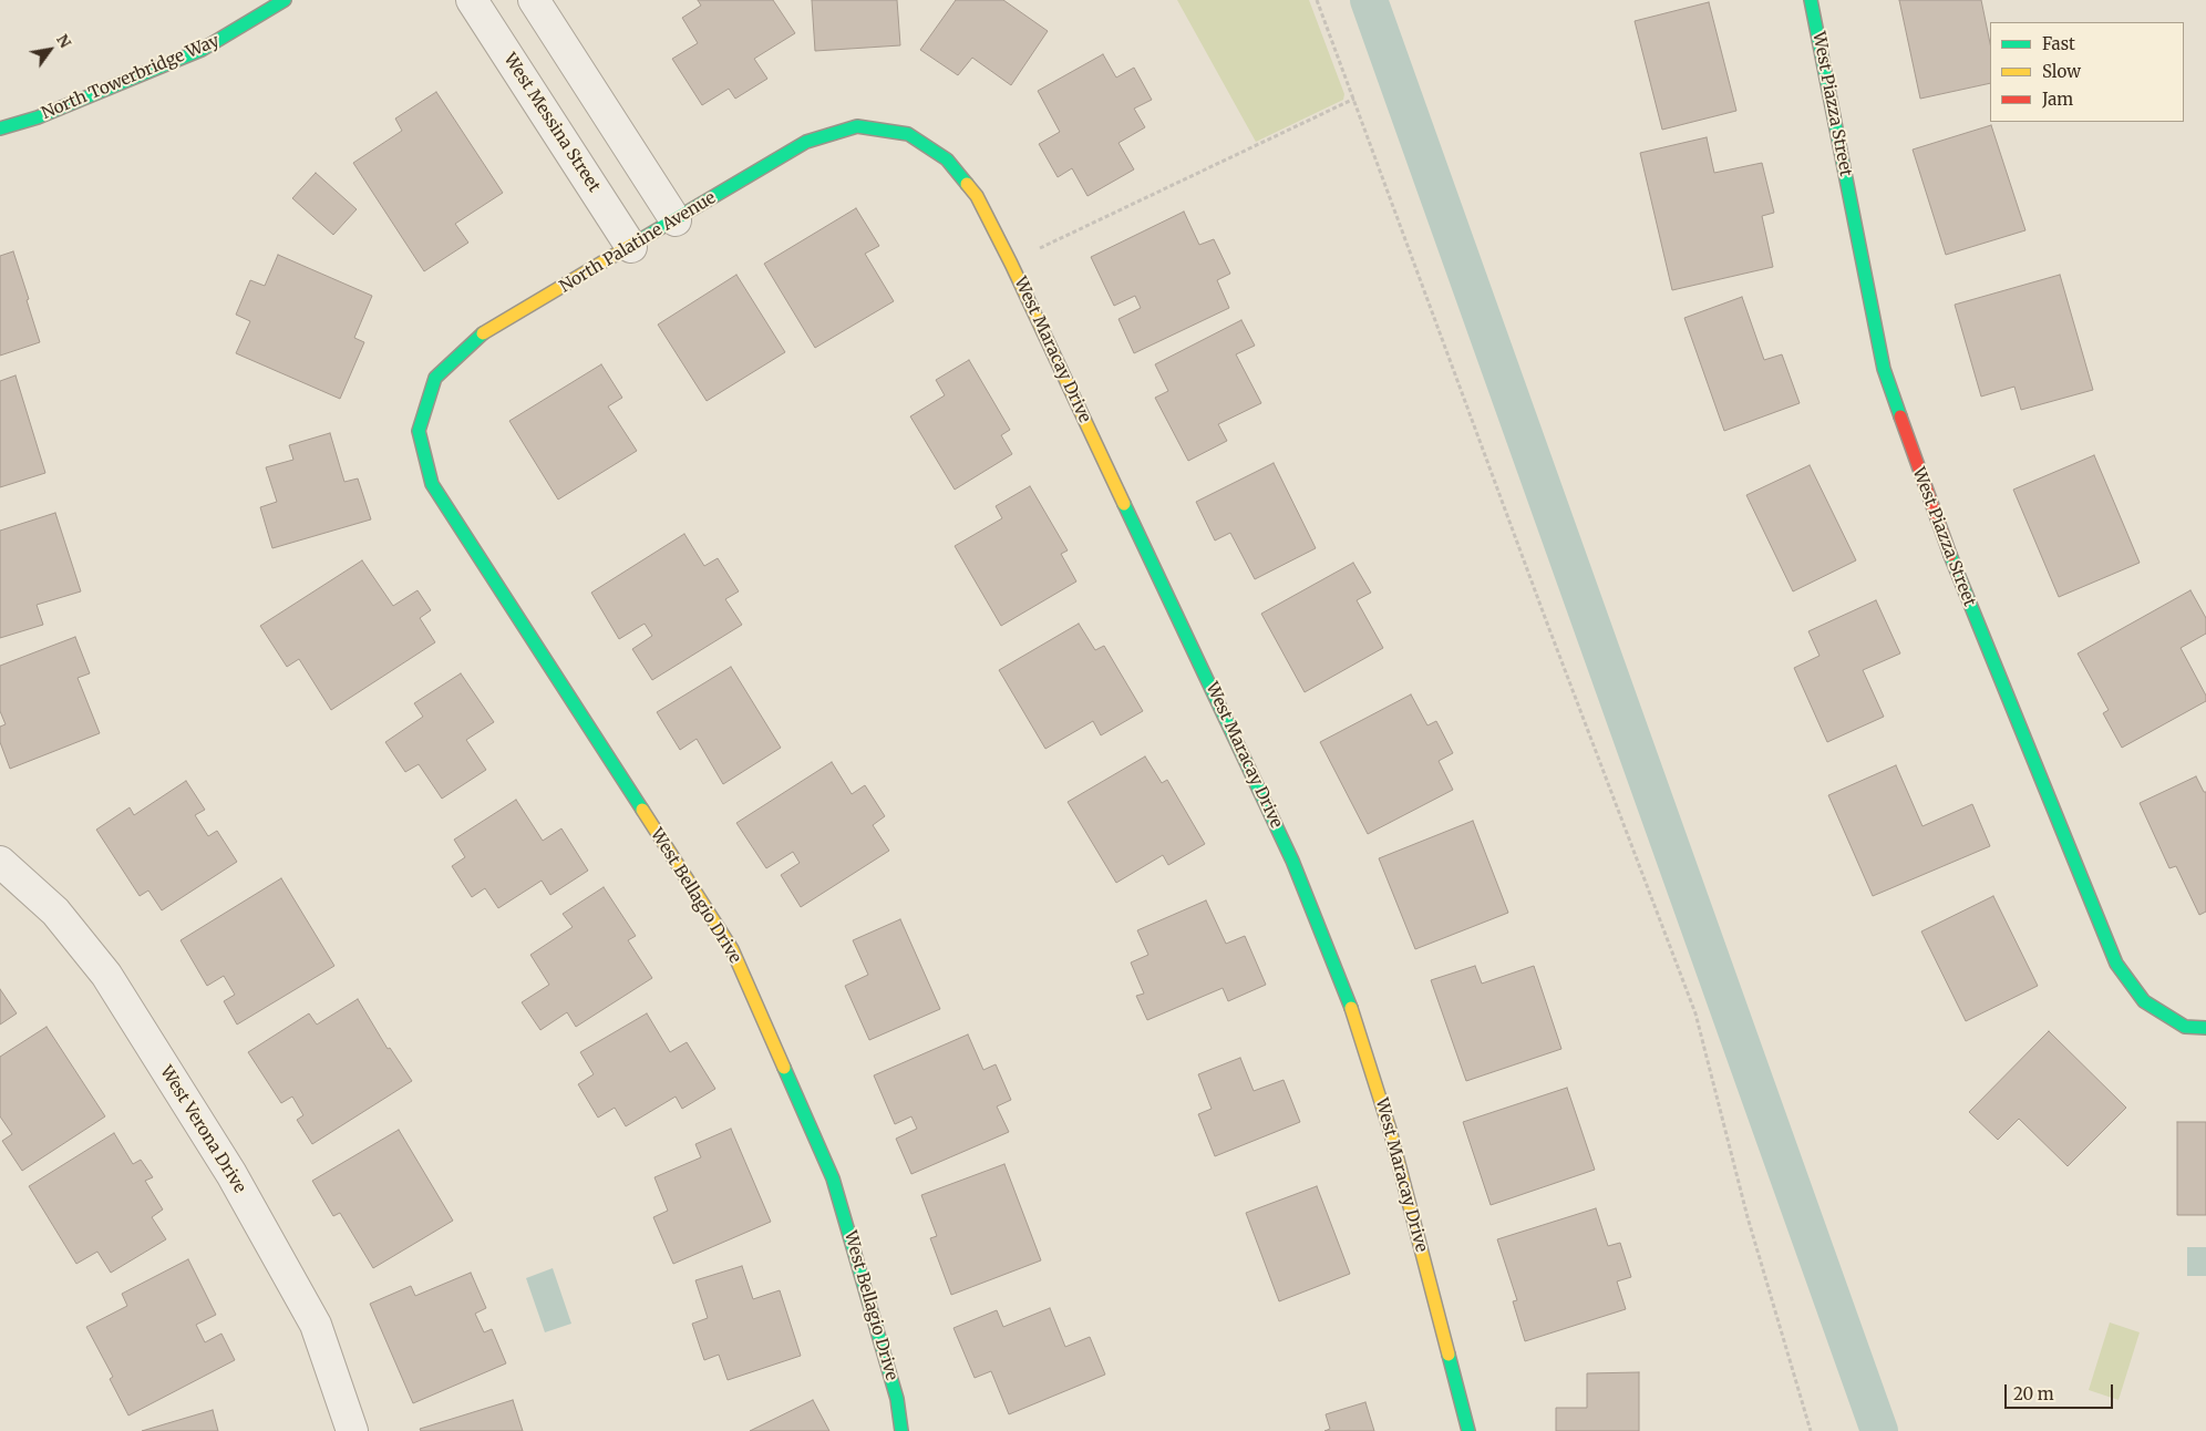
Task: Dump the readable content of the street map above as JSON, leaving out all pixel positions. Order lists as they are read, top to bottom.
{
  "streets": {
    "street": [
      "North Towerbridge Way",
      "West Piazza Street",
      "West Messina Street",
      "North Palatine Avenue",
      "West Maracay Drive",
      "West Bellagio Drive",
      "West Verona Drive"
    ]
  },
  "crossings": [
    ["West Messina Street", "North Palatine Avenue"],
    ["North Palatine Avenue", "West Maracay Drive"],
    ["North Palatine Avenue", "West Bellagio Drive"]
  ],
  "legend": ["Fast", "Slow", "Jam"],
  "scale_bar": "20 m",
  "north": "top right"
}
